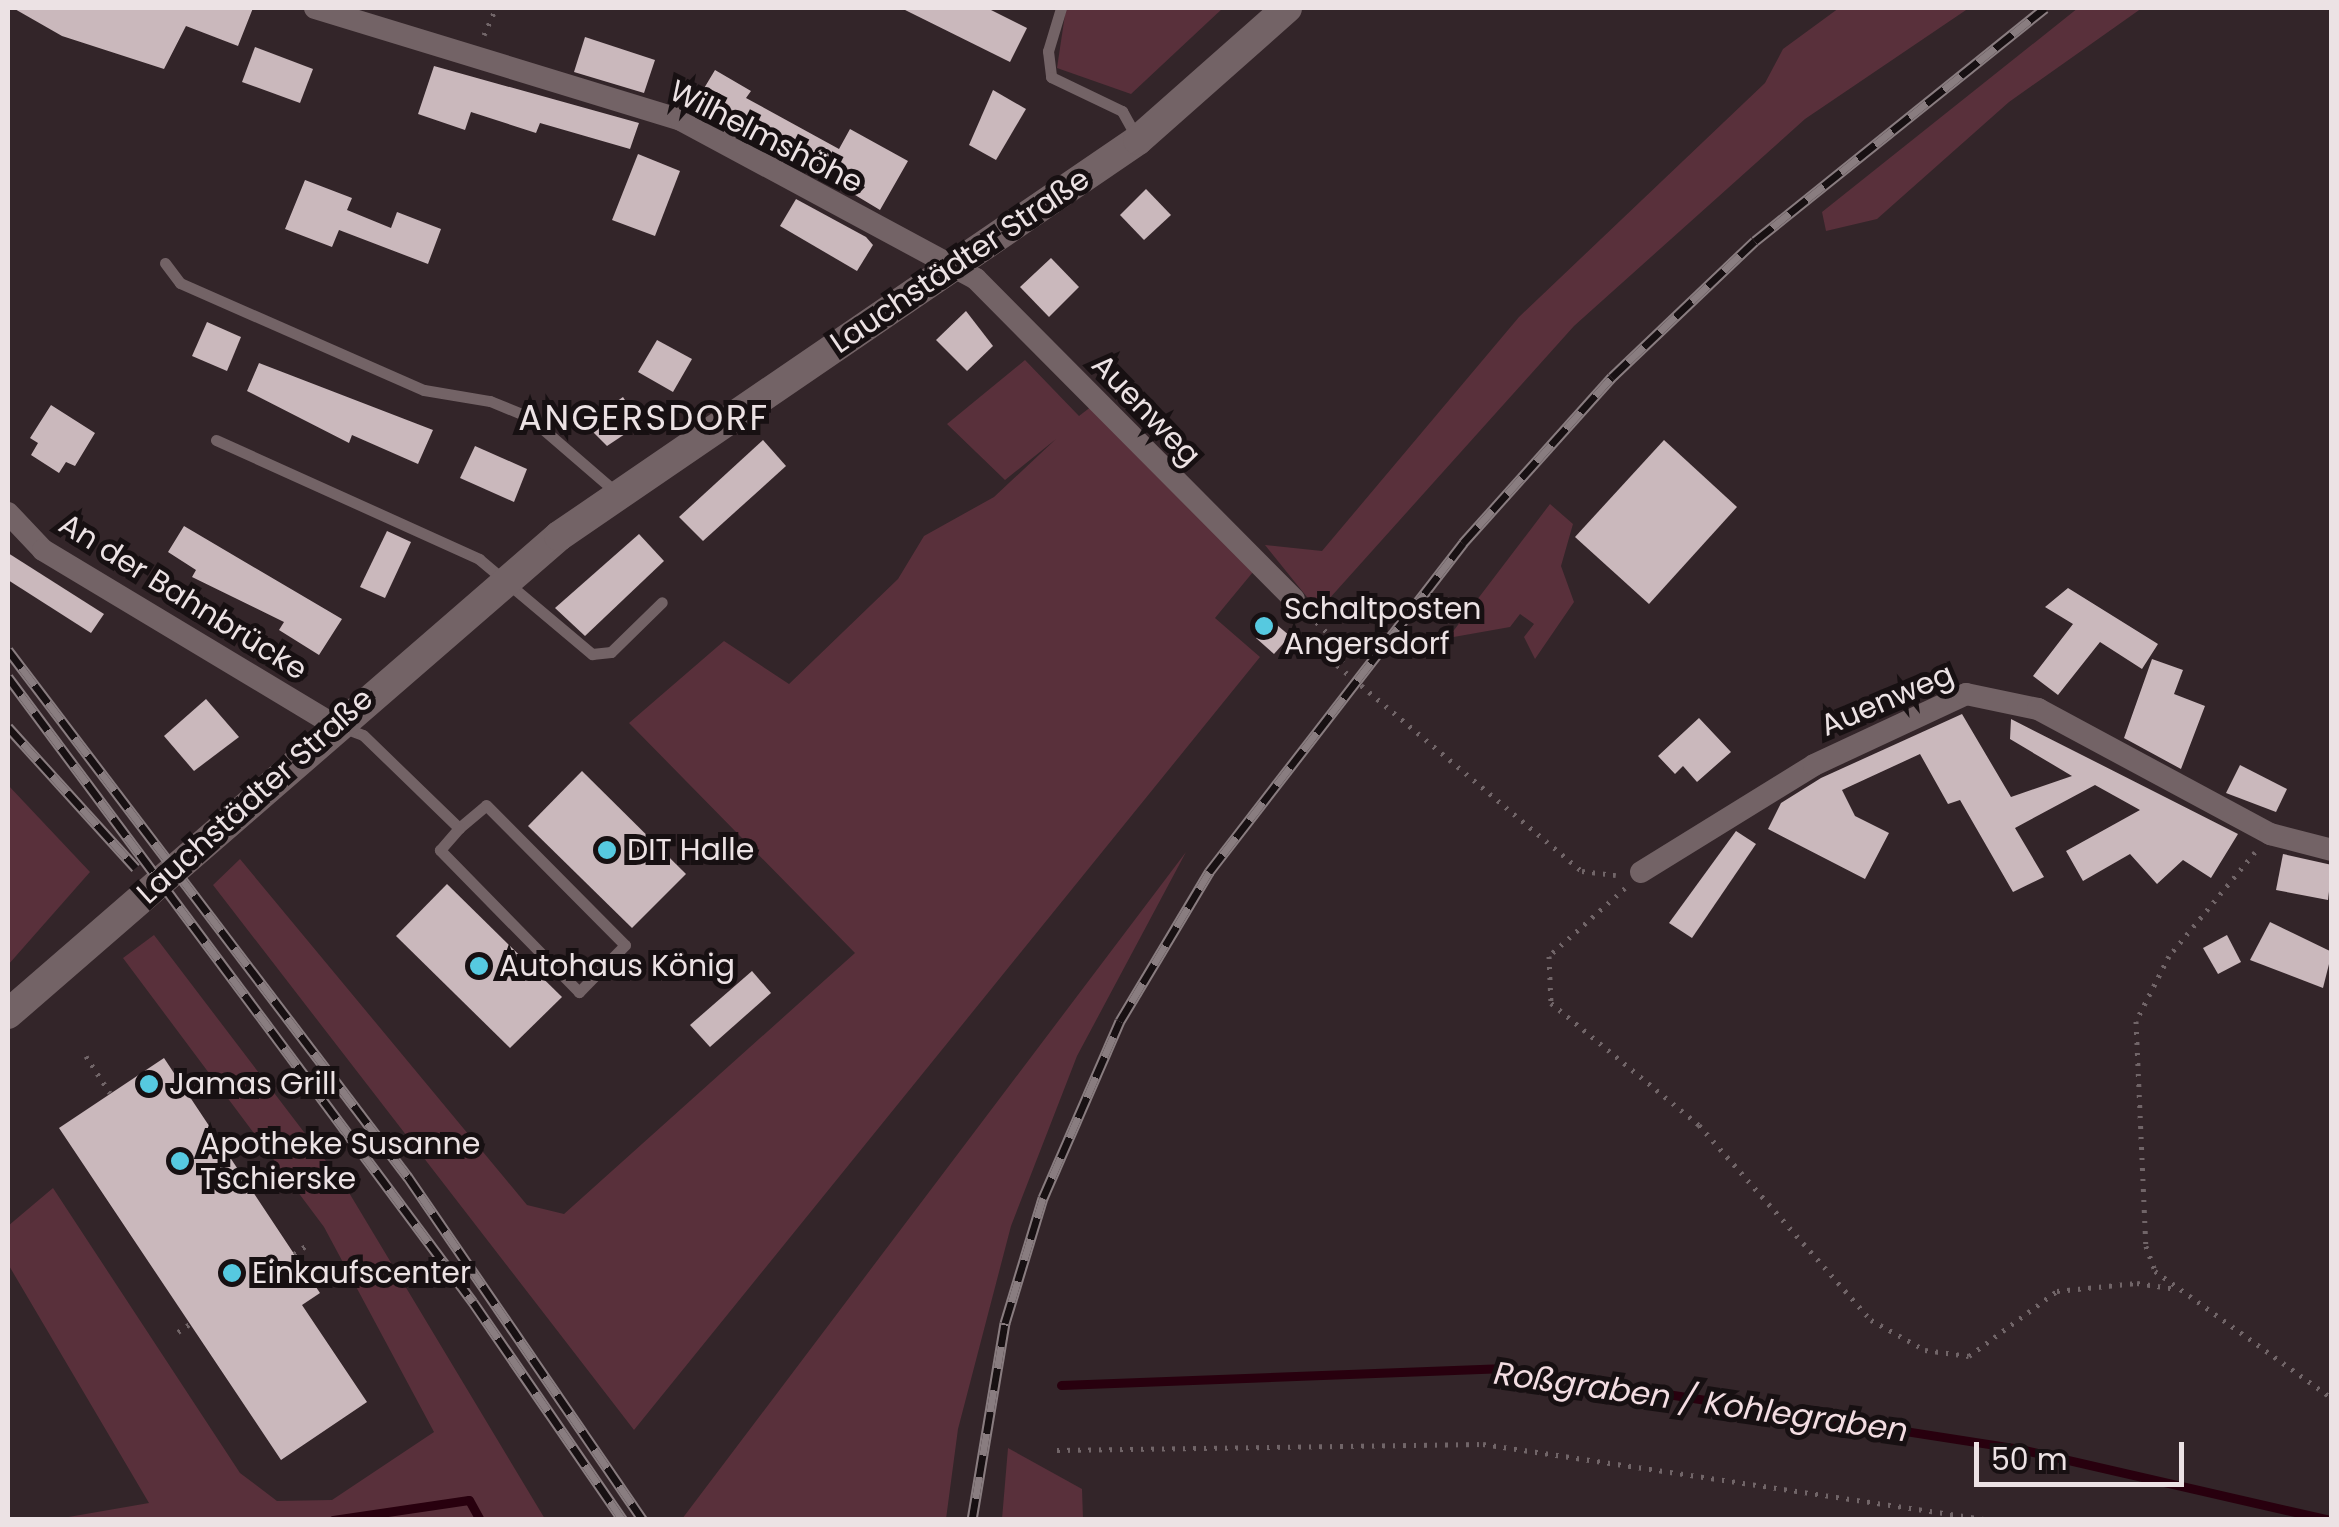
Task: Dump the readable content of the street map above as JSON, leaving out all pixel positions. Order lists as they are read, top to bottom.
{
  "streets": {
    "main road": ["Lauchstädter Straße"],
    "street": ["Wilhelmshöhe", "Auenweg", "An der Bahnbrücke"]
  },
  "crossings": [
    ["Wilhelmshöhe", "Lauchstädter Straße"],
    ["Wilhelmshöhe", "Auenweg"],
    ["Lauchstädter Straße", "Auenweg"],
    ["Lauchstädter Straße", "An der Bahnbrücke"]
  ],
  "districts": ["ANGERSDORF"],
  "water": ["Roßgraben / Kohlegraben"],
  "places": [
    "Schaltposten Angersdorf",
    "DIT Halle",
    "Autohaus König",
    "Jamas Grill",
    "Apotheke Susanne Tschierske",
    "Einkaufscenter"
  ],
  "scale_bar": "50 m"
}
